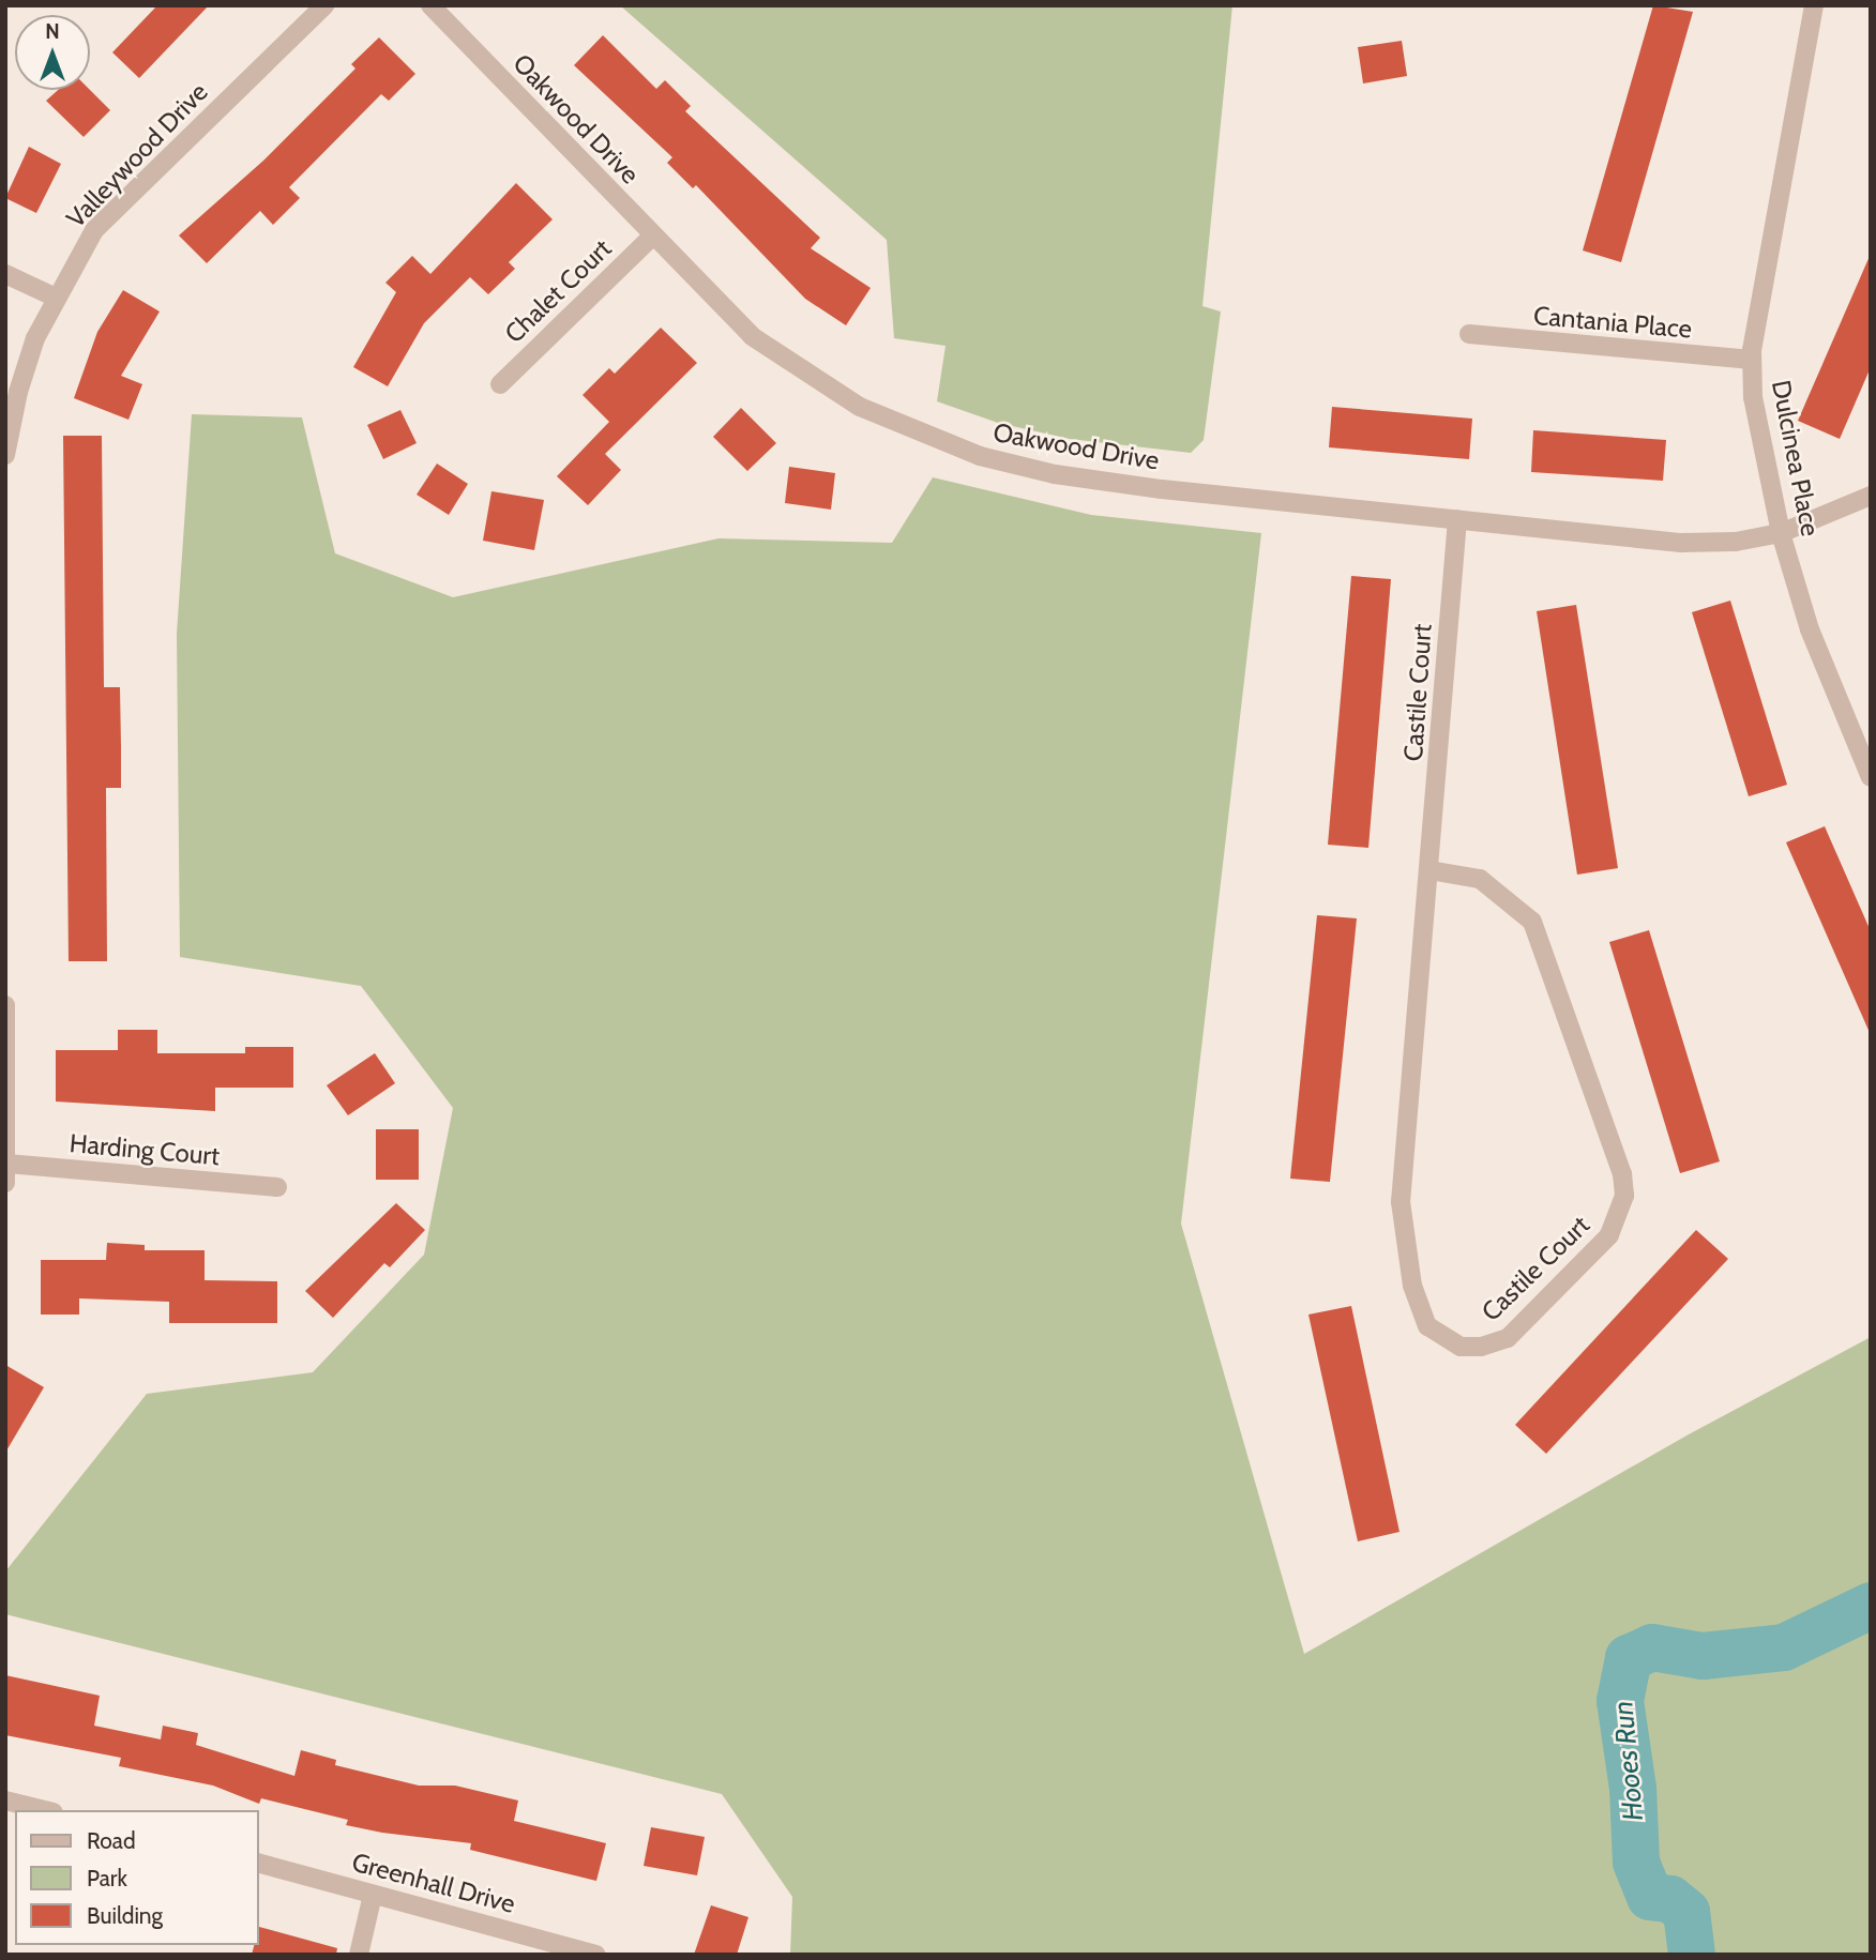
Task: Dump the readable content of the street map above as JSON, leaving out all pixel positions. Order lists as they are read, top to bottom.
{
  "streets": {
    "street": [
      "Oakwood Drive",
      "Valleywood Drive",
      "Chalet Court",
      "Cantania Place",
      "Dulcinea Place",
      "Castile Court",
      "Harding Court",
      "Greenhall Drive"
    ]
  },
  "crossings": [
    ["Oakwood Drive", "Chalet Court"],
    ["Oakwood Drive", "Dulcinea Place"],
    ["Oakwood Drive", "Castile Court"],
    ["Cantania Place", "Dulcinea Place"]
  ],
  "water": ["Hooes Run"],
  "legend": ["Road", "Park", "Building"],
  "north": "top"
}
